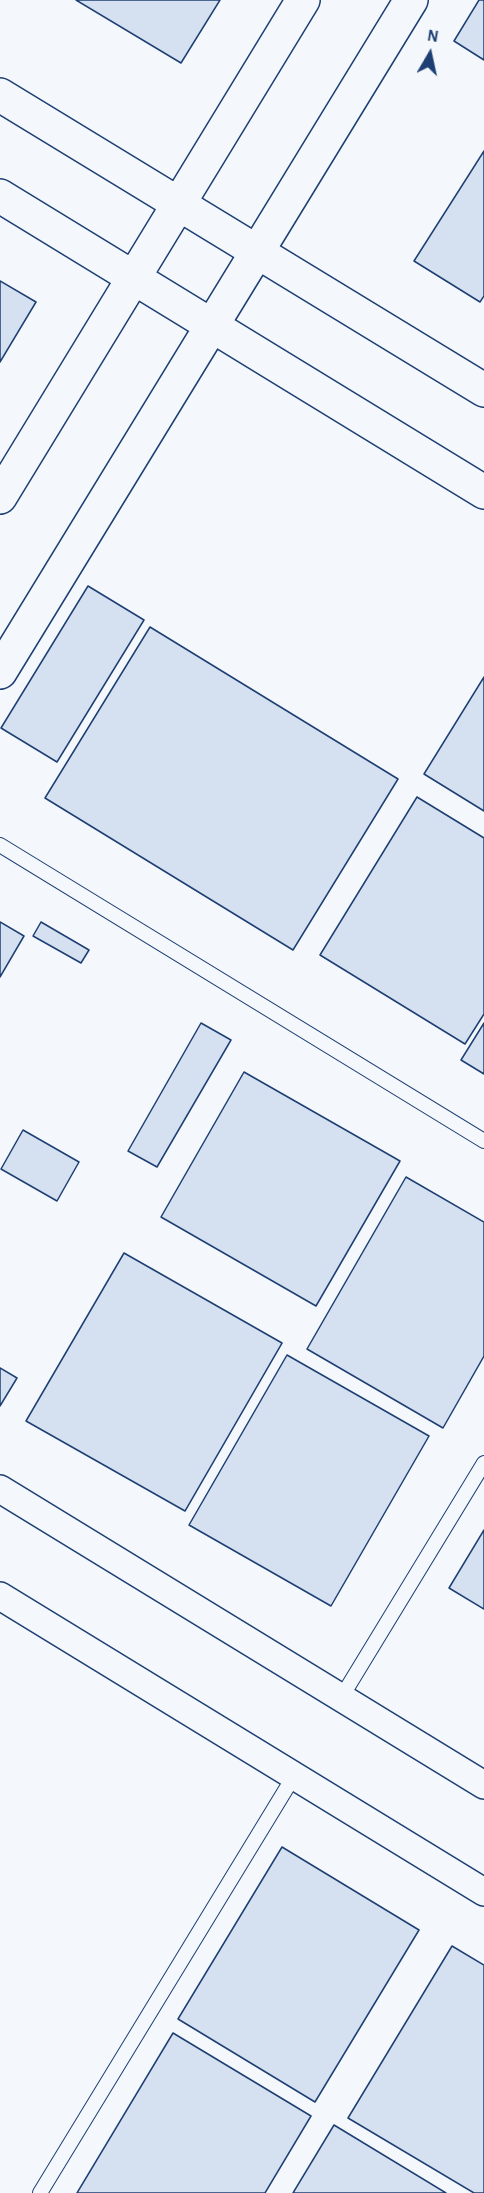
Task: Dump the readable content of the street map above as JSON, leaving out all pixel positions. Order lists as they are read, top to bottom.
{
  "north": "top"
}
